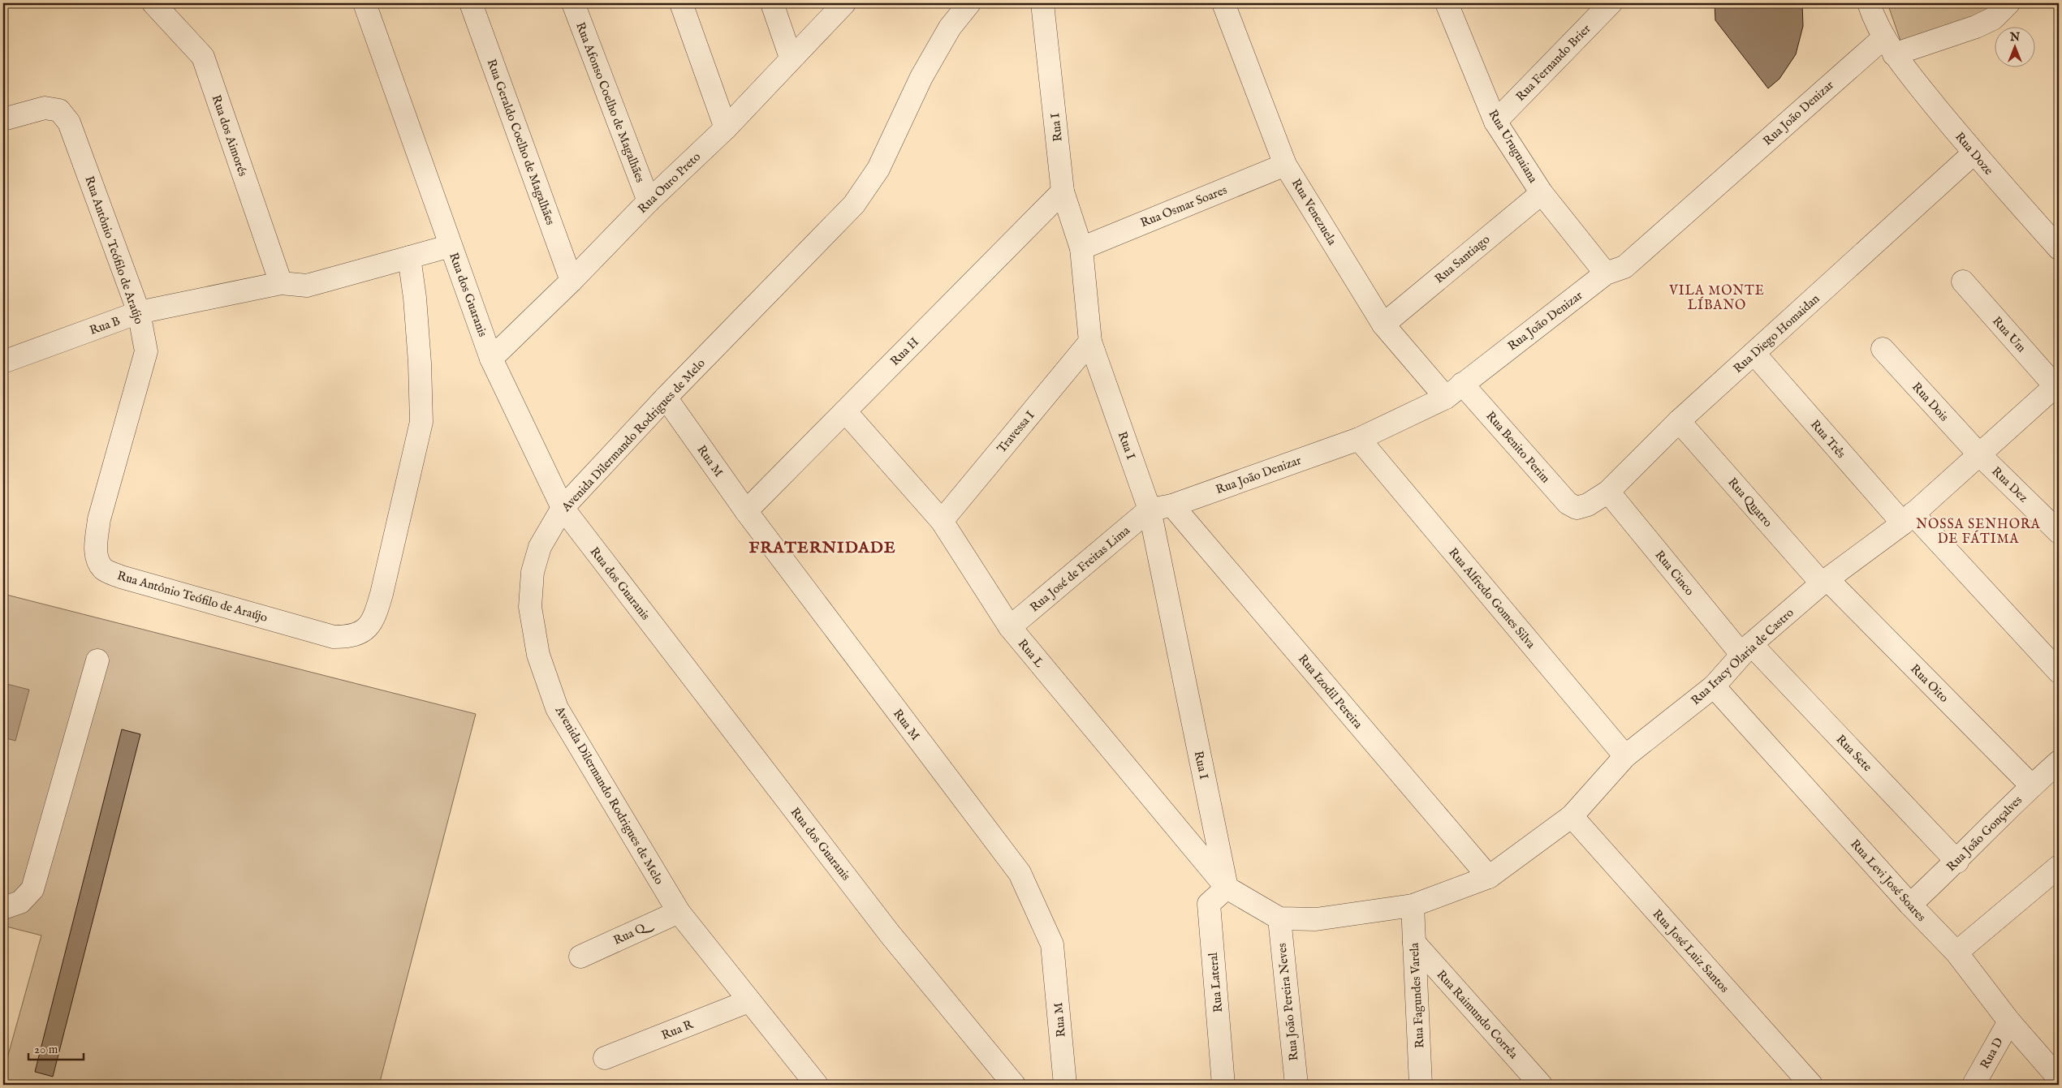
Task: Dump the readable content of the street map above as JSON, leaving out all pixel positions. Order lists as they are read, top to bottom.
{
  "streets": {
    "street": [
      "Rua Fernando Brier",
      "Rua Afonso Coelho de Magalhães",
      "Rua João Denizar",
      "Rua I",
      "Rua dos Aimorés",
      "Rua Geraldo Coelho de Magalhães",
      "Rua Uruguaiana",
      "Rua Doze",
      "Rua Ouro Preto",
      "Rua Osmar Soares",
      "Rua Venezuela",
      "Rua Antônio Teófilo de Araújo",
      "Rua Santiago",
      "Rua dos Guaranis",
      "Rua B",
      "Rua Diego Homaidan",
      "Rua Um",
      "Rua H",
      "Rua Dois",
      "Travessa I",
      "Avenida Dilermando Rodrigues de Melo",
      "Rua Três",
      "Rua Benito Perim",
      "Rua M",
      "Rua Dez",
      "Rua Quatro",
      "Rua José de Freitas Lima",
      "Rua Cinco",
      "Rua Alfredo Gomes Silva",
      "Rua L",
      "Rua Iracy Olaria de Castro",
      "Rua Oito",
      "Rua Izodil Pereira",
      "Rua Sete",
      "Rua João Gonçalves",
      "Rua Levi José Soares",
      "Rua Q",
      "Rua José Luiz Santos",
      "Rua Lateral",
      "Rua Fagundes Varela",
      "Rua João Pereira Neves",
      "Rua Raimundo Corrêa",
      "Rua R",
      "Rua D"
    ]
  },
  "crossings": [
    ["Rua Fernando Brier", "Rua Uruguaiana"],
    ["Rua Afonso Coelho de Magalhães", "Rua Ouro Preto"],
    ["Rua João Denizar", "Rua I"],
    ["Rua João Denizar", "Rua Uruguaiana"],
    ["Rua João Denizar", "Rua Doze"],
    ["Rua João Denizar", "Rua Venezuela"],
    ["Rua João Denizar", "Rua Benito Perim"],
    ["Rua João Denizar", "Rua José de Freitas Lima"],
    ["Rua João Denizar", "Rua Alfredo Gomes Silva"],
    ["Rua João Denizar", "Rua Izodil Pereira"],
    ["Rua I", "Rua Osmar Soares"],
    ["Rua I", "Rua H"],
    ["Rua I", "Travessa I"],
    ["Rua I", "Rua José de Freitas Lima"],
    ["Rua I", "Rua L"],
    ["Rua I", "Rua Lateral"],
    ["Rua dos Aimorés", "Rua B"],
    ["Rua Geraldo Coelho de Magalhães", "Rua Ouro Preto"],
    ["Rua Uruguaiana", "Rua Santiago"],
    ["Rua Doze", "Rua Diego Homaidan"],
    ["Rua Ouro Preto", "Rua dos Guaranis"],
    ["Rua Osmar Soares", "Rua Venezuela"],
    ["Rua Venezuela", "Rua Santiago"],
    ["Rua Venezuela", "Rua Benito Perim"],
    ["Rua Antônio Teófilo de Araújo", "Rua B"],
    ["Rua dos Guaranis", "Rua B"],
    ["Rua dos Guaranis", "Avenida Dilermando Rodrigues de Melo"],
    ["Rua Diego Homaidan", "Rua Três"],
    ["Rua Diego Homaidan", "Rua Benito Perim"],
    ["Rua Diego Homaidan", "Rua Quatro"],
    ["Rua Diego Homaidan", "Rua Cinco"],
    ["Rua Um", "Rua Iracy Olaria de Castro"],
    ["Rua H", "Rua M"],
    ["Rua H", "Rua L"],
    ["Rua Dois", "Rua Dez"],
    ["Rua Dois", "Rua Iracy Olaria de Castro"],
    ["Travessa I", "Rua L"],
    ["Avenida Dilermando Rodrigues de Melo", "Rua M"],
    ["Avenida Dilermando Rodrigues de Melo", "Rua Q"],
    ["Avenida Dilermando Rodrigues de Melo", "Rua R"],
    ["Rua Três", "Rua Iracy Olaria de Castro"],
    ["Rua Dez", "Rua Iracy Olaria de Castro"],
    ["Rua Quatro", "Rua Iracy Olaria de Castro"],
    ["Rua Quatro", "Rua Oito"],
    ["Rua José de Freitas Lima", "Rua L"],
    ["Rua Cinco", "Rua Iracy Olaria de Castro"],
    ["Rua Cinco", "Rua Sete"],
    ["Rua Alfredo Gomes Silva", "Rua Iracy Olaria de Castro"],
    ["Rua L", "Rua Lateral"],
    ["Rua Iracy Olaria de Castro", "Rua Oito"],
    ["Rua Iracy Olaria de Castro", "Rua Izodil Pereira"],
    ["Rua Iracy Olaria de Castro", "Rua Sete"],
    ["Rua Iracy Olaria de Castro", "Rua Levi José Soares"],
    ["Rua Iracy Olaria de Castro", "Rua José Luiz Santos"],
    ["Rua Iracy Olaria de Castro", "Rua Fagundes Varela"],
    ["Rua Iracy Olaria de Castro", "Rua João Pereira Neves"],
    ["Rua Oito", "Rua João Gonçalves"],
    ["Rua Sete", "Rua João Gonçalves"],
    ["Rua João Gonçalves", "Rua Levi José Soares"],
    ["Rua Levi José Soares", "Rua D"],
    ["Rua Fagundes Varela", "Rua Raimundo Corrêa"]
  ],
  "districts": ["VILA MONTE LÍBANO", "NOSSA SENHORA DE FÁTIMA", "FRATERNIDADE"],
  "scale_bar": "20 m",
  "north": "top"
}
